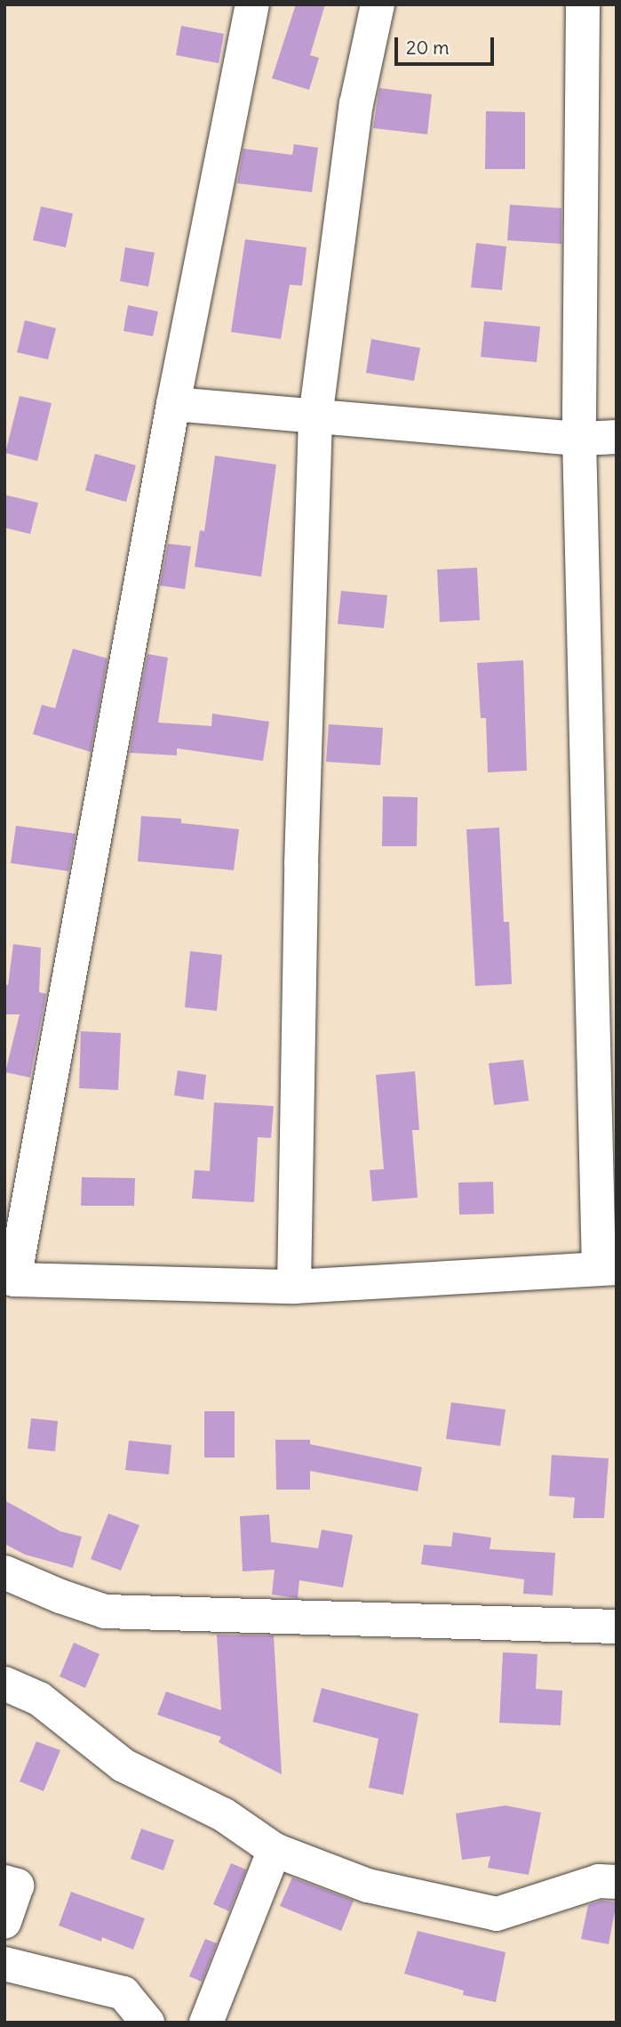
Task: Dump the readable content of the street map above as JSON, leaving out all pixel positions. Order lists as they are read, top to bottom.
{
  "scale_bar": "20 m"
}
